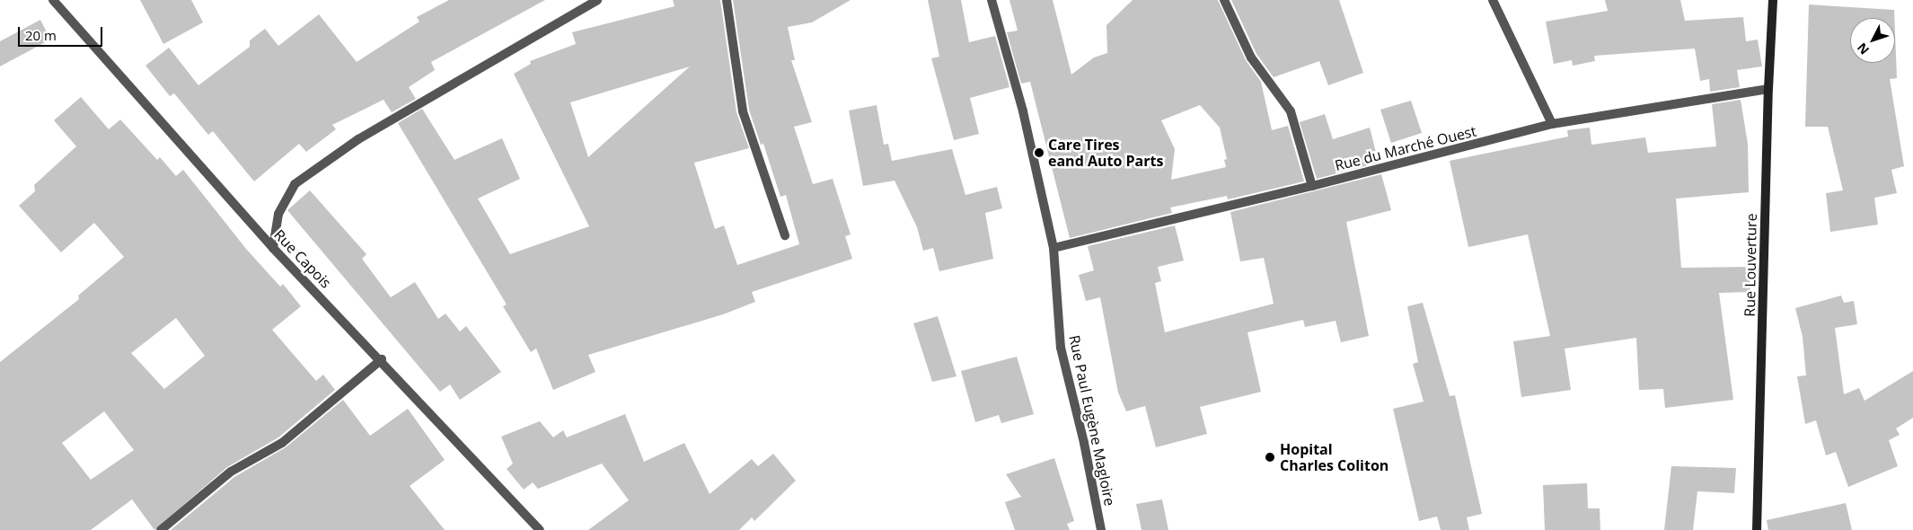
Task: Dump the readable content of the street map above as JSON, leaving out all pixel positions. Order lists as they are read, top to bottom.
{
  "streets": {
    "main road": ["Rue Louverture"],
    "street": ["Rue du Marché Ouest", "Rue Capois", "Rue Paul Eugène Magloire"]
  },
  "crossings": [
    ["Rue du Marché Ouest", "Rue Louverture"],
    ["Rue du Marché Ouest", "Rue Paul Eugène Magloire"]
  ],
  "places": ["Care Tires eand Auto Parts", "Hopital Charles Coliton"],
  "scale_bar": "20 m",
  "north": "bottom left"
}
